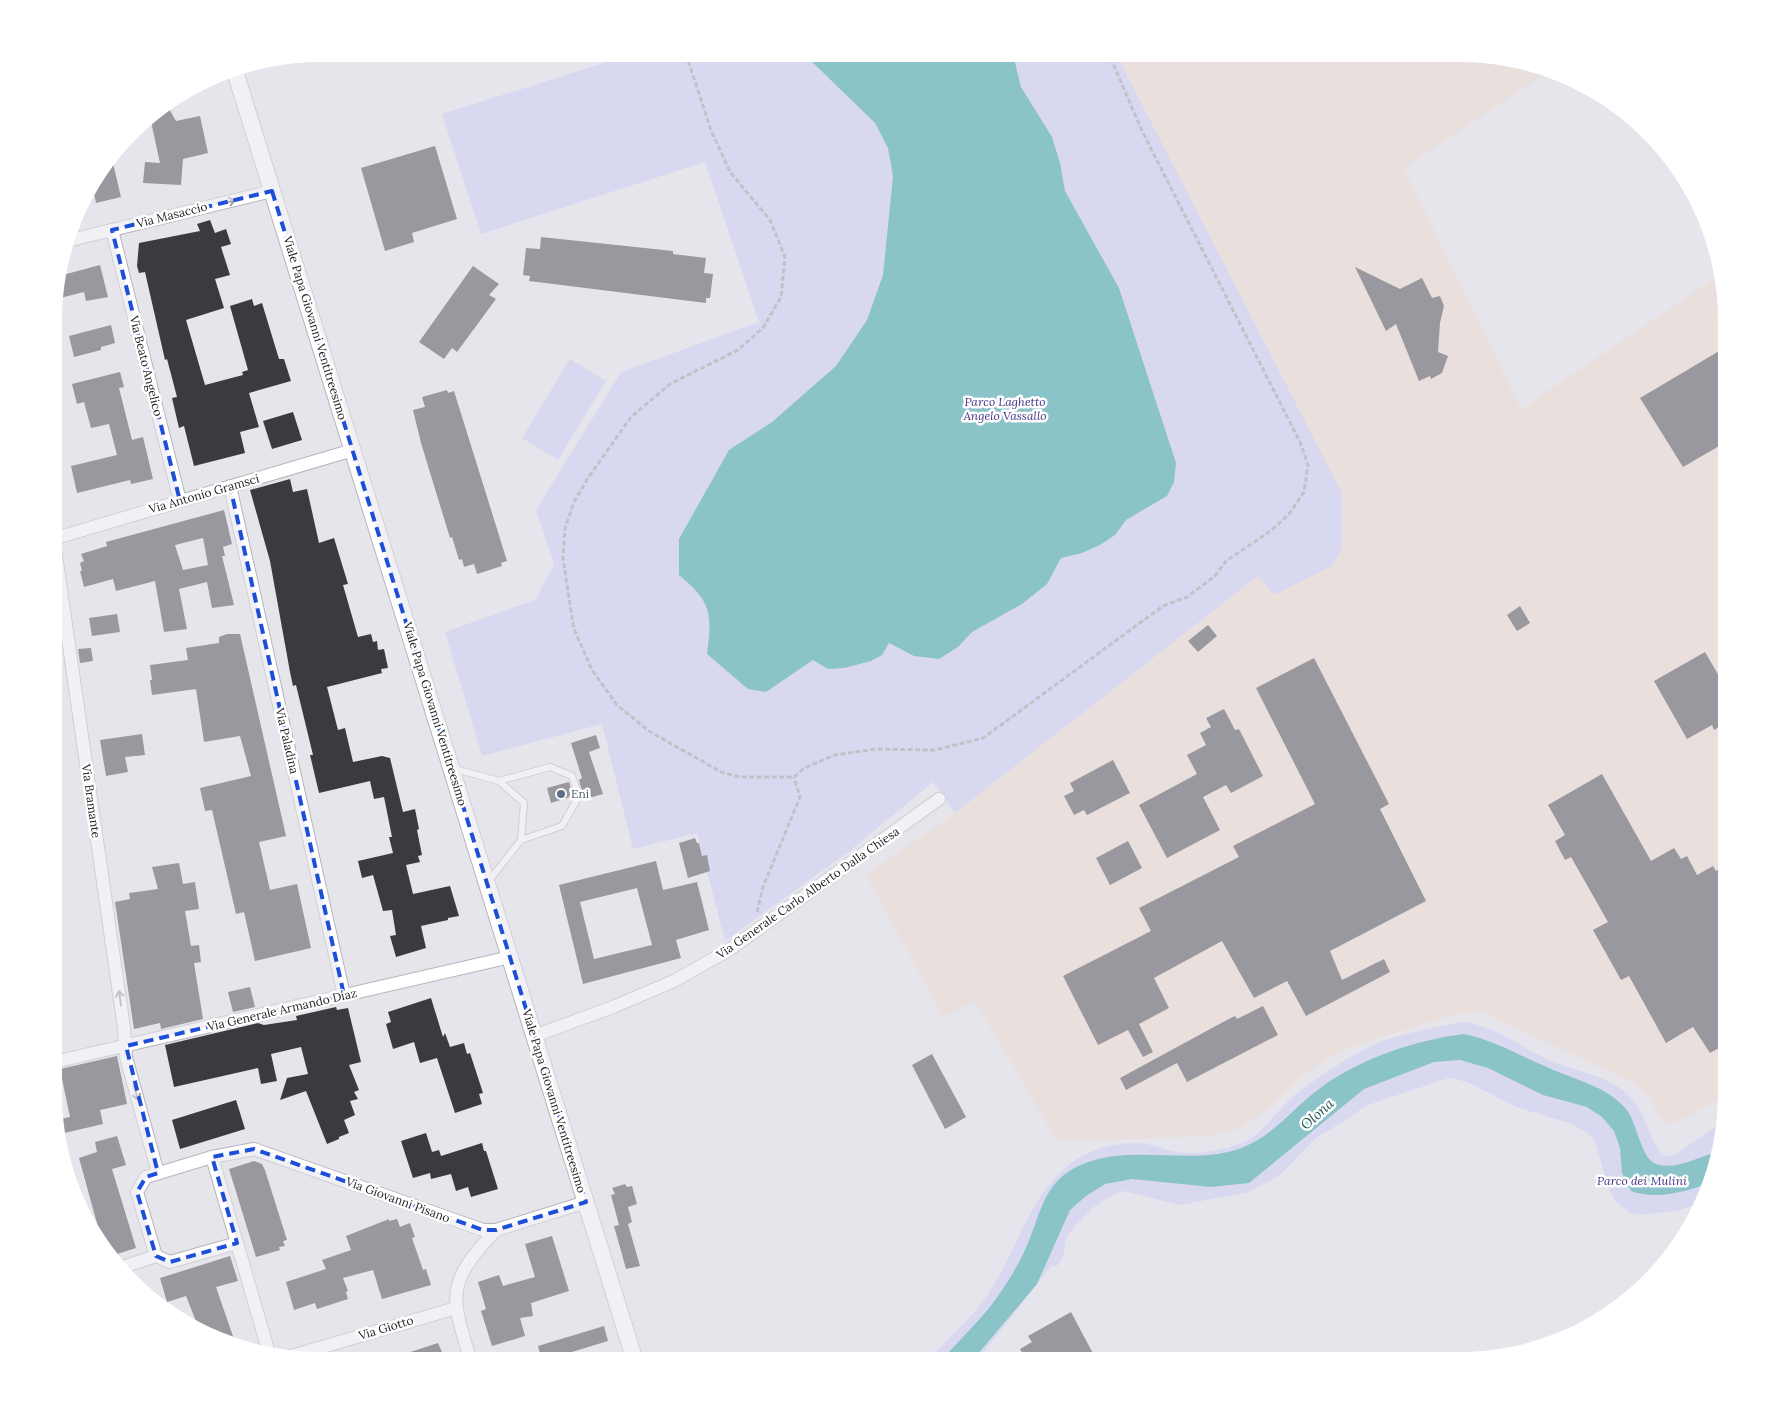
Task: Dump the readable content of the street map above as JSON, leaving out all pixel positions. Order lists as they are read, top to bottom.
{
  "streets": {
    "street": [
      "Via Masaccio",
      "Viale Papa Giovanni Ventitreesimo",
      "Via Beato Angelico",
      "Via Antonio Gramsci",
      "Via Paladina",
      "Via Bramante",
      "Via Generale Carlo Alberto Dalla Chiesa",
      "Via Generale Armando Diaz",
      "Via Giovanni Pisano",
      "Via Giotto"
    ]
  },
  "crossings": [
    ["Via Masaccio", "Viale Papa Giovanni Ventitreesimo"],
    ["Via Masaccio", "Via Beato Angelico"],
    ["Viale Papa Giovanni Ventitreesimo", "Via Antonio Gramsci"],
    ["Viale Papa Giovanni Ventitreesimo", "Via Generale Carlo Alberto Dalla Chiesa"],
    ["Viale Papa Giovanni Ventitreesimo", "Via Generale Armando Diaz"],
    ["Viale Papa Giovanni Ventitreesimo", "Via Giovanni Pisano"],
    ["Via Beato Angelico", "Via Antonio Gramsci"],
    ["Via Antonio Gramsci", "Via Paladina"],
    ["Via Paladina", "Via Generale Armando Diaz"],
    ["Via Bramante", "Via Generale Armando Diaz"],
    ["Via Bramante", "Via Giovanni Pisano"]
  ],
  "one_way": ["Via Masaccio"],
  "water": ["Olona"],
  "parks": ["Parco Laghetto Angelo Vassallo", "Parco dei Mulini"],
  "places": ["Eni"]
}
